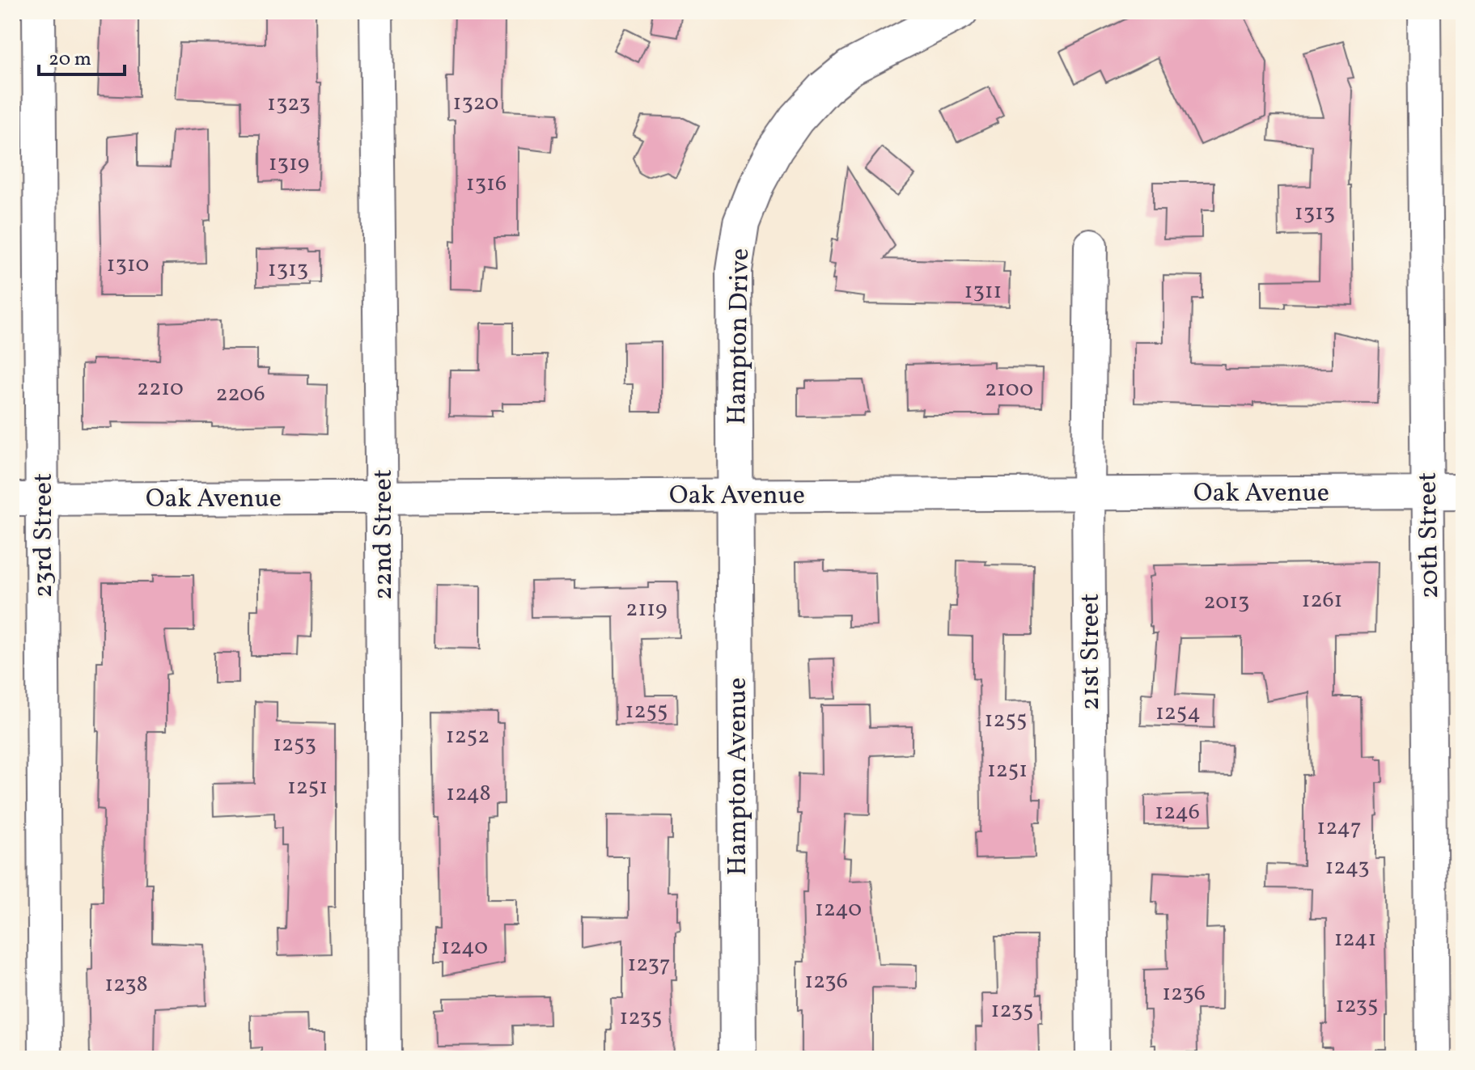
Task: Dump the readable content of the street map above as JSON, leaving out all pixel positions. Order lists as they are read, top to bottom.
{
  "streets": {
    "street": [
      "Hampton Drive",
      "Oak Avenue",
      "22nd Street",
      "23rd Street",
      "20th Street",
      "21st Street",
      "Hampton Avenue"
    ]
  },
  "crossings": [
    ["Hampton Drive", "Oak Avenue"],
    ["Hampton Drive", "Hampton Avenue"],
    ["Oak Avenue", "22nd Street"],
    ["Oak Avenue", "23rd Street"],
    ["Oak Avenue", "20th Street"],
    ["Oak Avenue", "21st Street"],
    ["Oak Avenue", "Hampton Avenue"]
  ],
  "house_numbers": [
    "1320",
    "1323",
    "1319",
    "1316",
    "1313",
    "1310",
    "1313",
    "1311",
    "2210",
    "2100",
    "2206",
    "1261",
    "2013",
    "2119",
    "1255",
    "1254",
    "1255",
    "1252",
    "1253",
    "1251",
    "1251",
    "1248",
    "1246",
    "1247",
    "1243",
    "1240",
    "1241",
    "1240",
    "1237",
    "1236",
    "1238",
    "1236",
    "1235",
    "1235",
    "1235"
  ],
  "scale_bar": "20 m"
}
